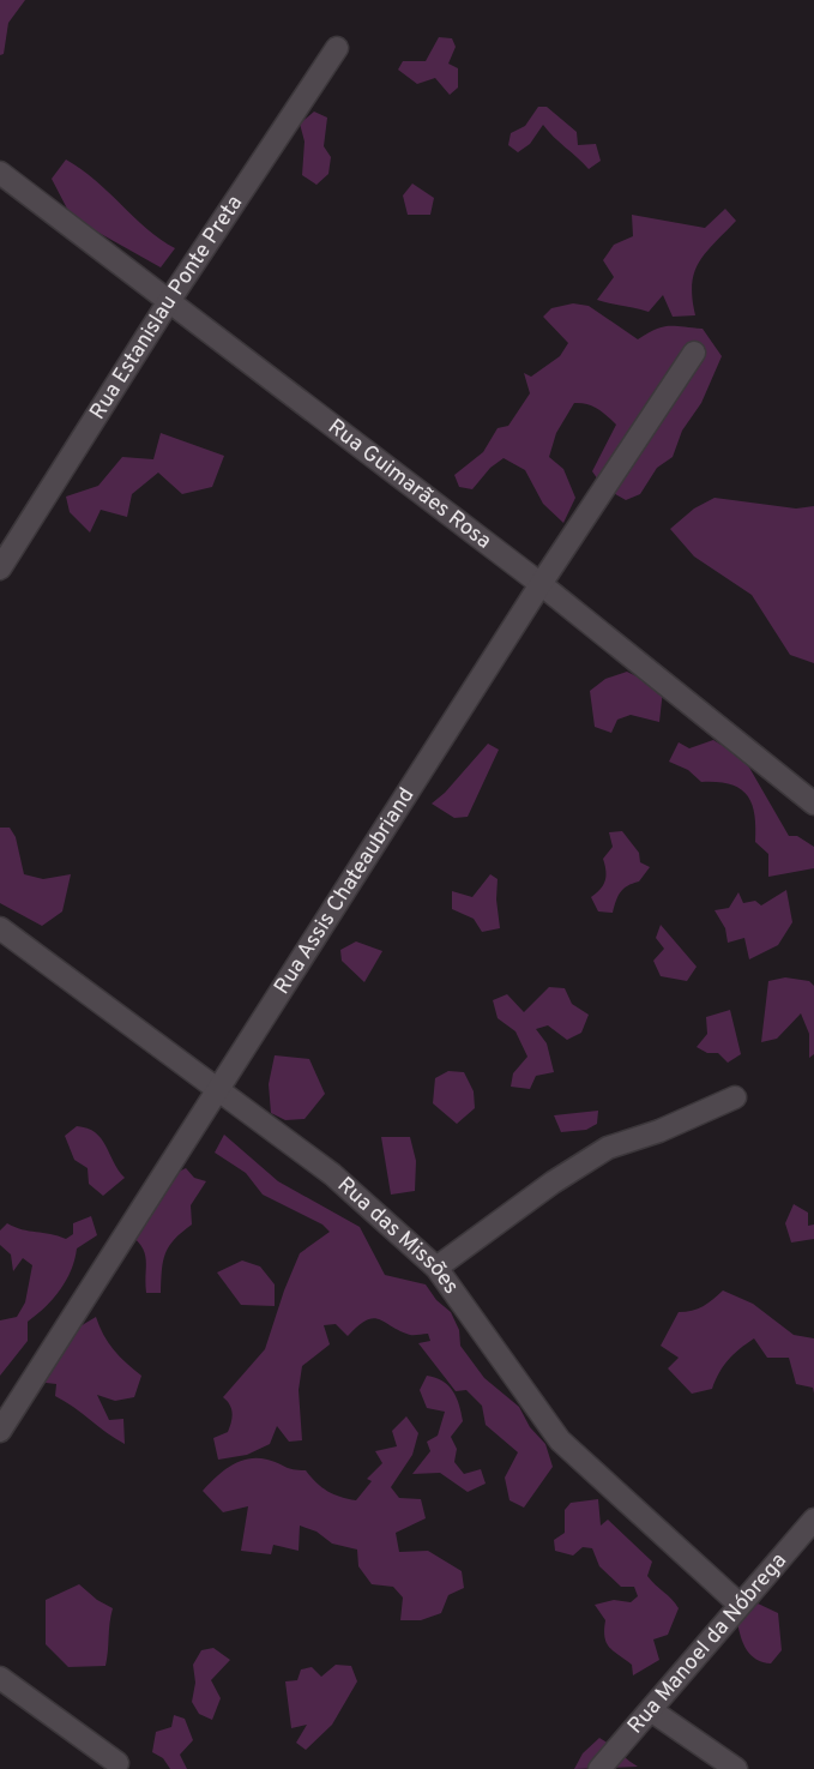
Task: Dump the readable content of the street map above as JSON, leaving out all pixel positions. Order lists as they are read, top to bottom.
{
  "streets": {
    "street": [
      "Rua Estanislau Ponte Preta",
      "Rua Guimarães Rosa",
      "Rua Assis Chateaubriand",
      "Rua das Missões",
      "Rua Manoel da Nóbrega"
    ]
  },
  "crossings": [
    ["Rua Estanislau Ponte Preta", "Rua Guimarães Rosa"],
    ["Rua Guimarães Rosa", "Rua Assis Chateaubriand"],
    ["Rua Assis Chateaubriand", "Rua das Missões"],
    ["Rua das Missões", "Rua Manoel da Nóbrega"]
  ]
}
